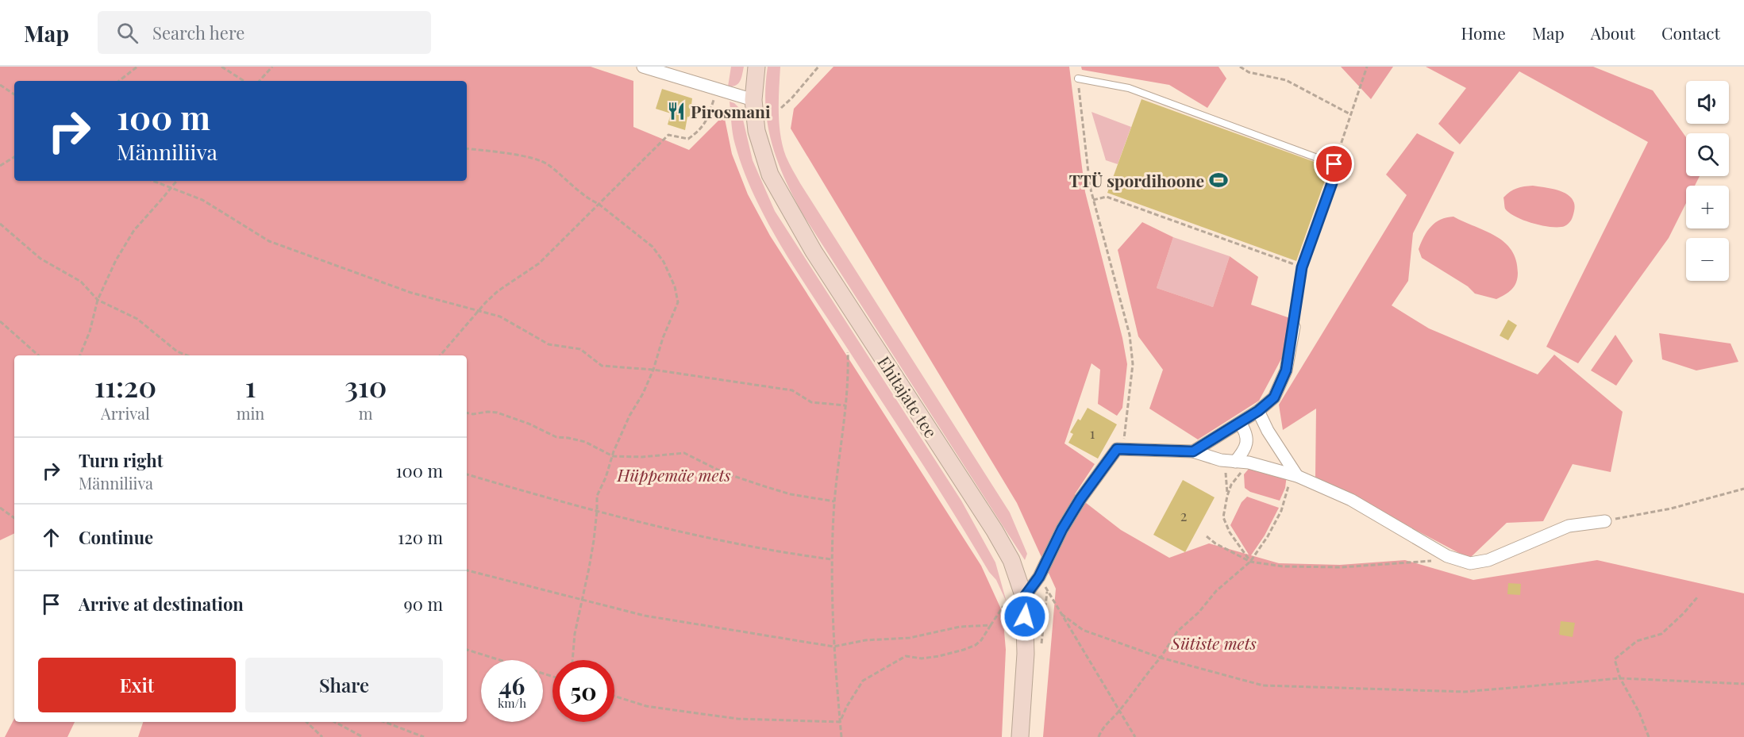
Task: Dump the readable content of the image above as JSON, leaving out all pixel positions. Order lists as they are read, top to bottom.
{
  "streets": {
    "main road": ["Ehitajate tee"]
  },
  "parks": ["Hüppemäe mets", "Sütiste mets"],
  "places": {
    "restaurant": ["Pirosmani"],
    "sports": ["TTÜ spordihoone"]
  },
  "house_numbers": ["1", "2"],
  "page": {
    "header": "Map",
    "search": "Search here",
    "nav": [
      "Home",
      "Map",
      "About",
      "Contact"
    ],
    "map_buttons": ["+", "−"],
    "turn": ["100 m", "Männiliiva"],
    "eta": [
      "11:20",
      "Arrival",
      "1",
      "min",
      "310",
      "m"
    ],
    "list": [
      {
        "name": "Turn right",
        "note": "Männiliiva",
        "value": "100 m"
      },
      {
        "name": "Continue",
        "value": "120 m"
      },
      {
        "name": "Arrive at destination",
        "value": "90 m"
      }
    ],
    "buttons": ["Exit", "Share"],
    "speed": "46 km/h",
    "limit": "50"
  }
}
